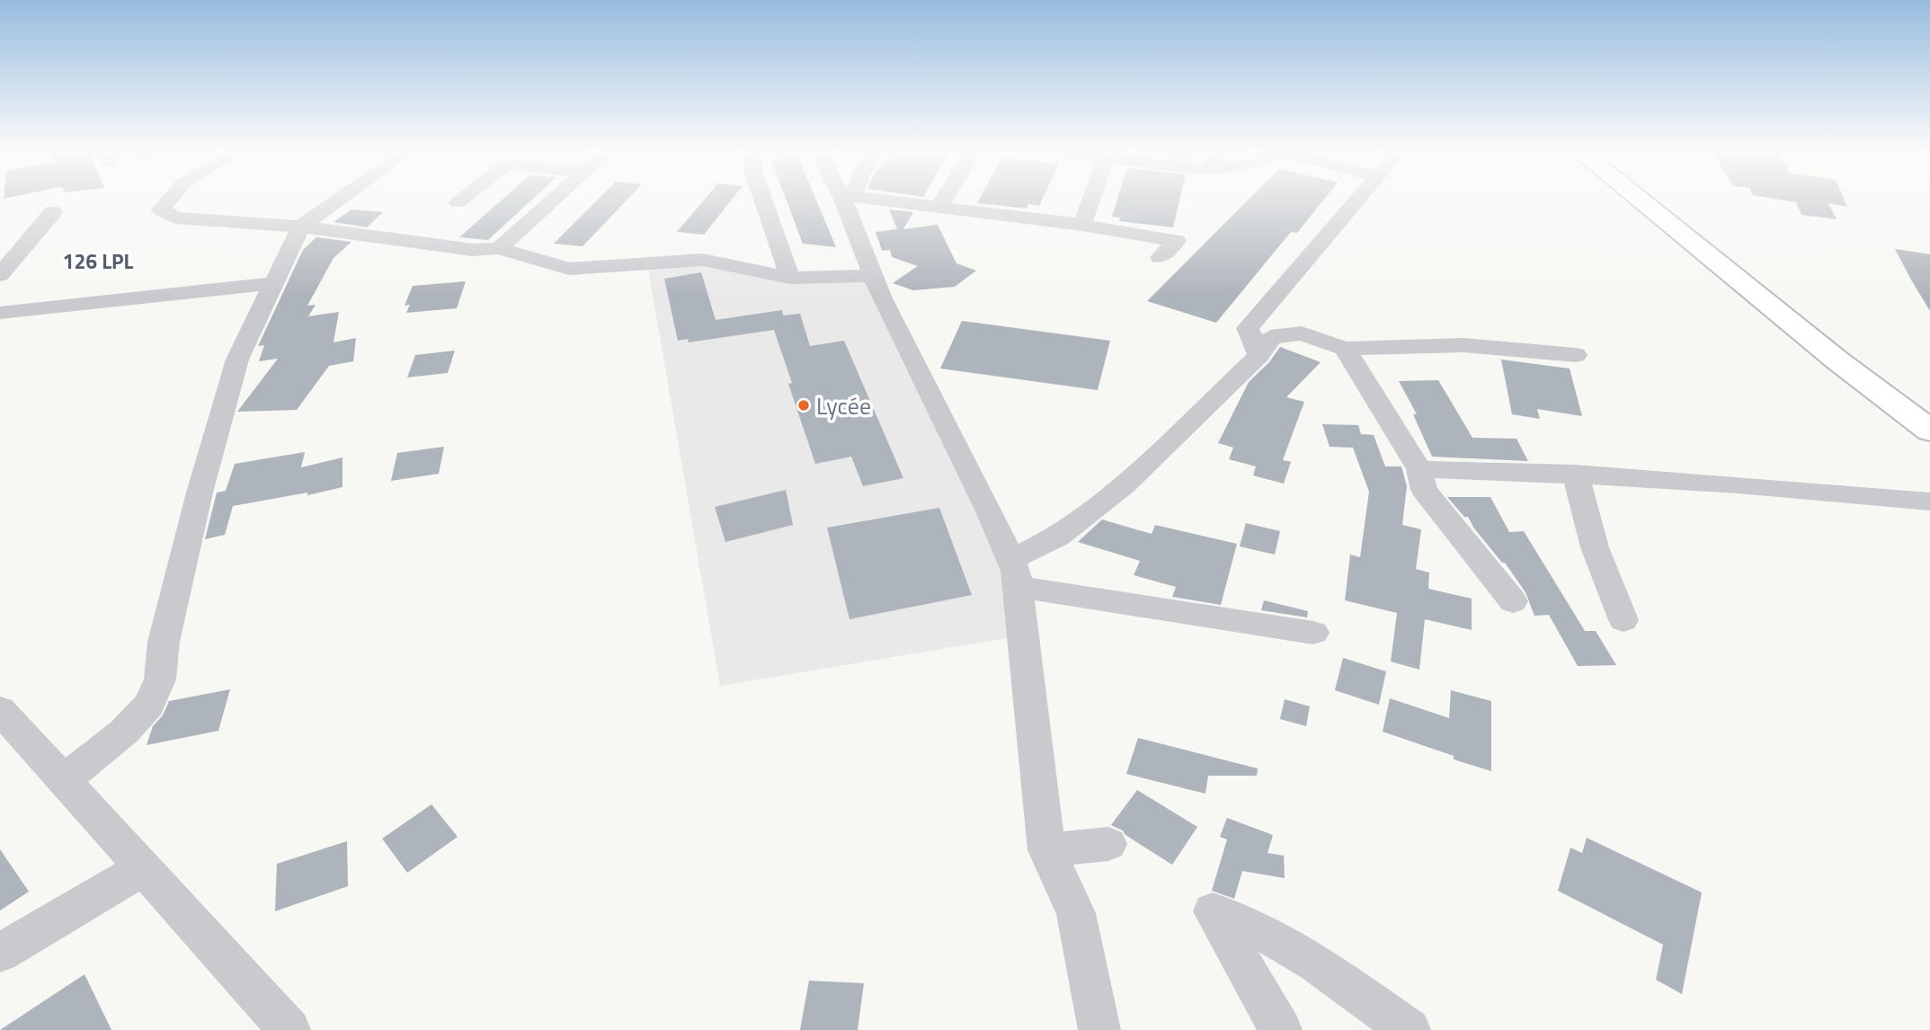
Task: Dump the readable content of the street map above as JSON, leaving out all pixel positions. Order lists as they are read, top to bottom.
{
  "districts": ["126 LPL"],
  "places": ["Lycée"]
}
